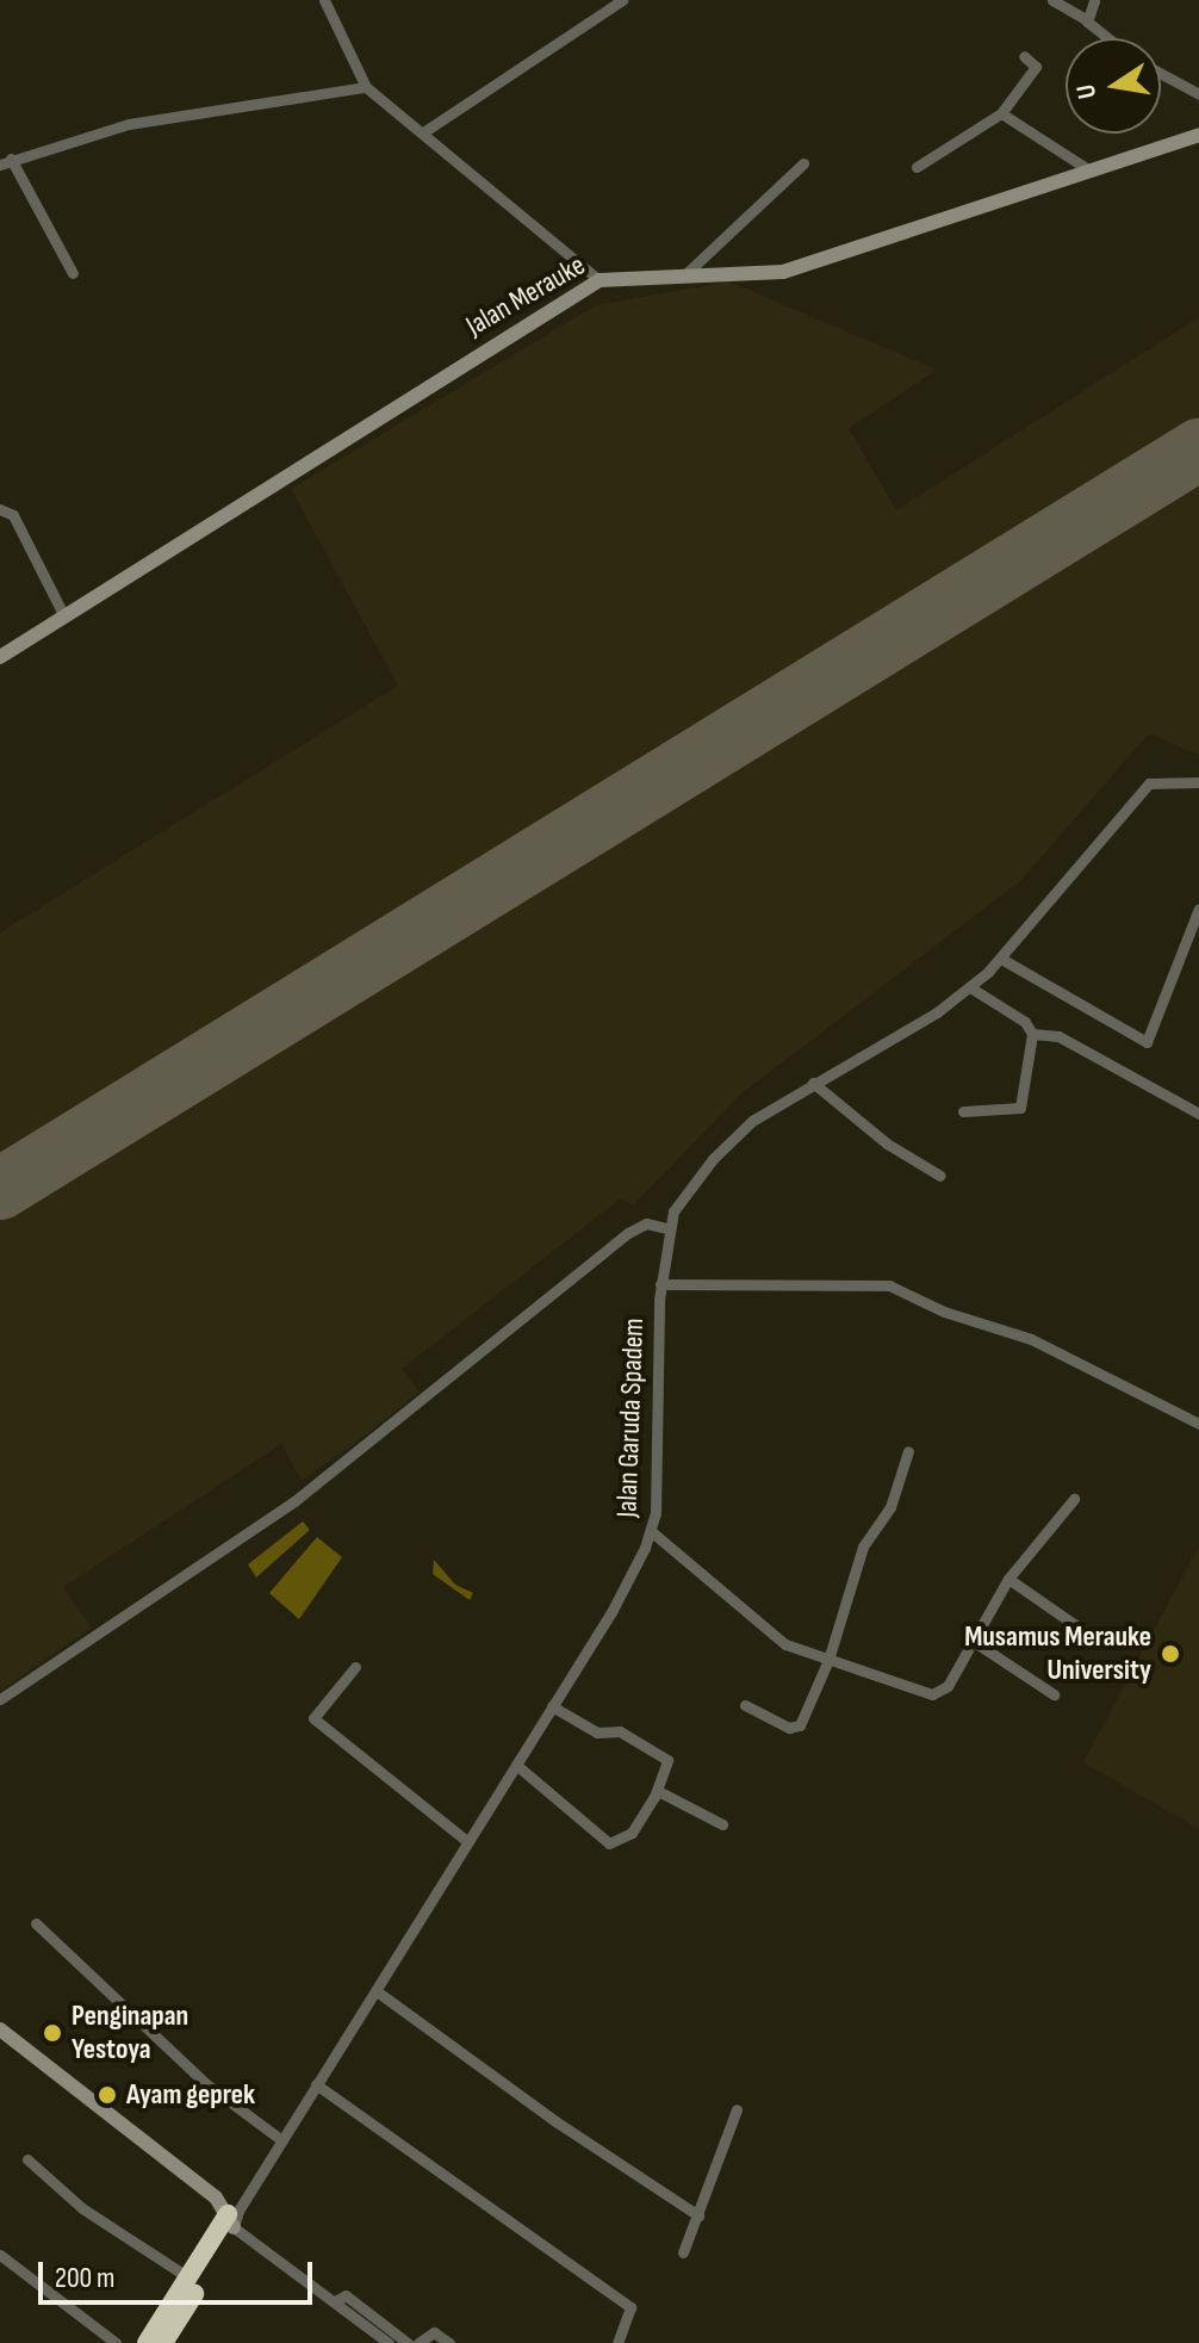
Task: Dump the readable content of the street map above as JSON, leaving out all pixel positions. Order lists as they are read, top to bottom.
{
  "streets": {
    "street": ["Jalan Merauke", "Jalan Garuda Spadem"]
  },
  "places": ["Musamus Merauke University", "Penginapan Yestoya", "Ayam geprek"],
  "scale_bar": "200 m",
  "north": "left"
}
